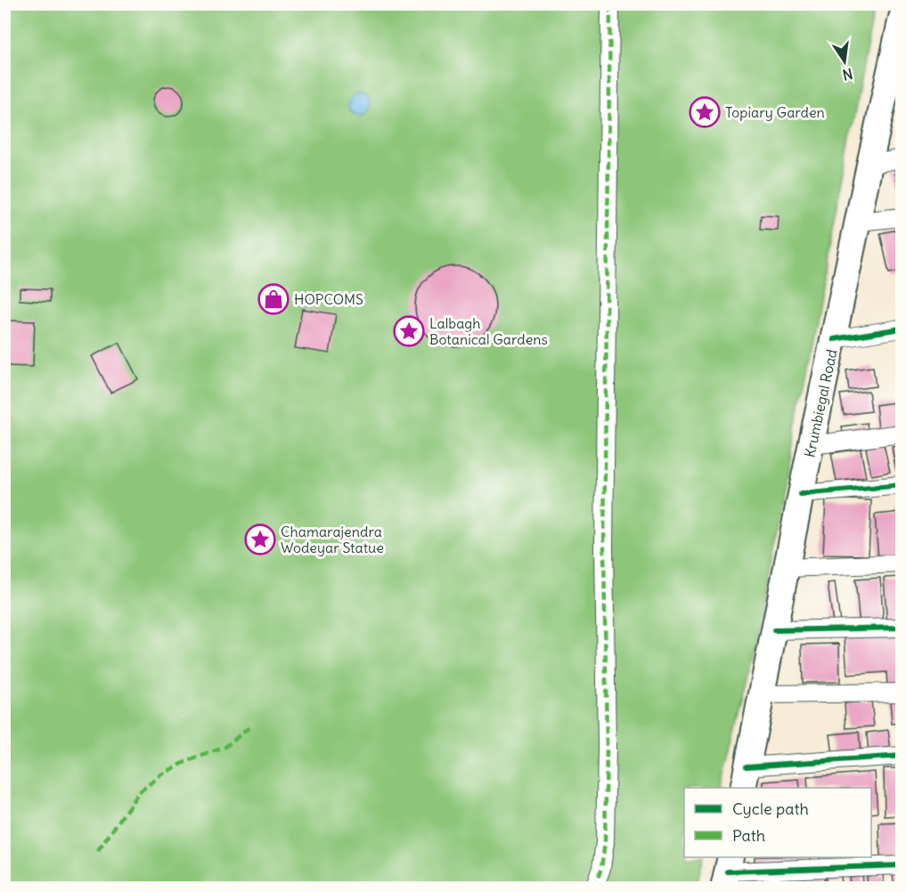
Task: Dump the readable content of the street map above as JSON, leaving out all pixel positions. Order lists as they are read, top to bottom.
{
  "streets": {
    "main road": ["Krumbiegal Road"]
  },
  "places": {
    "place": ["Topiary Garden", "Lalbagh Botanical Gardens", "Chamarajendra Wodeyar Statue"],
    "shop": ["HOPCOMS"]
  },
  "legend": ["Cycle path", "Path"],
  "north": "bottom"
}
